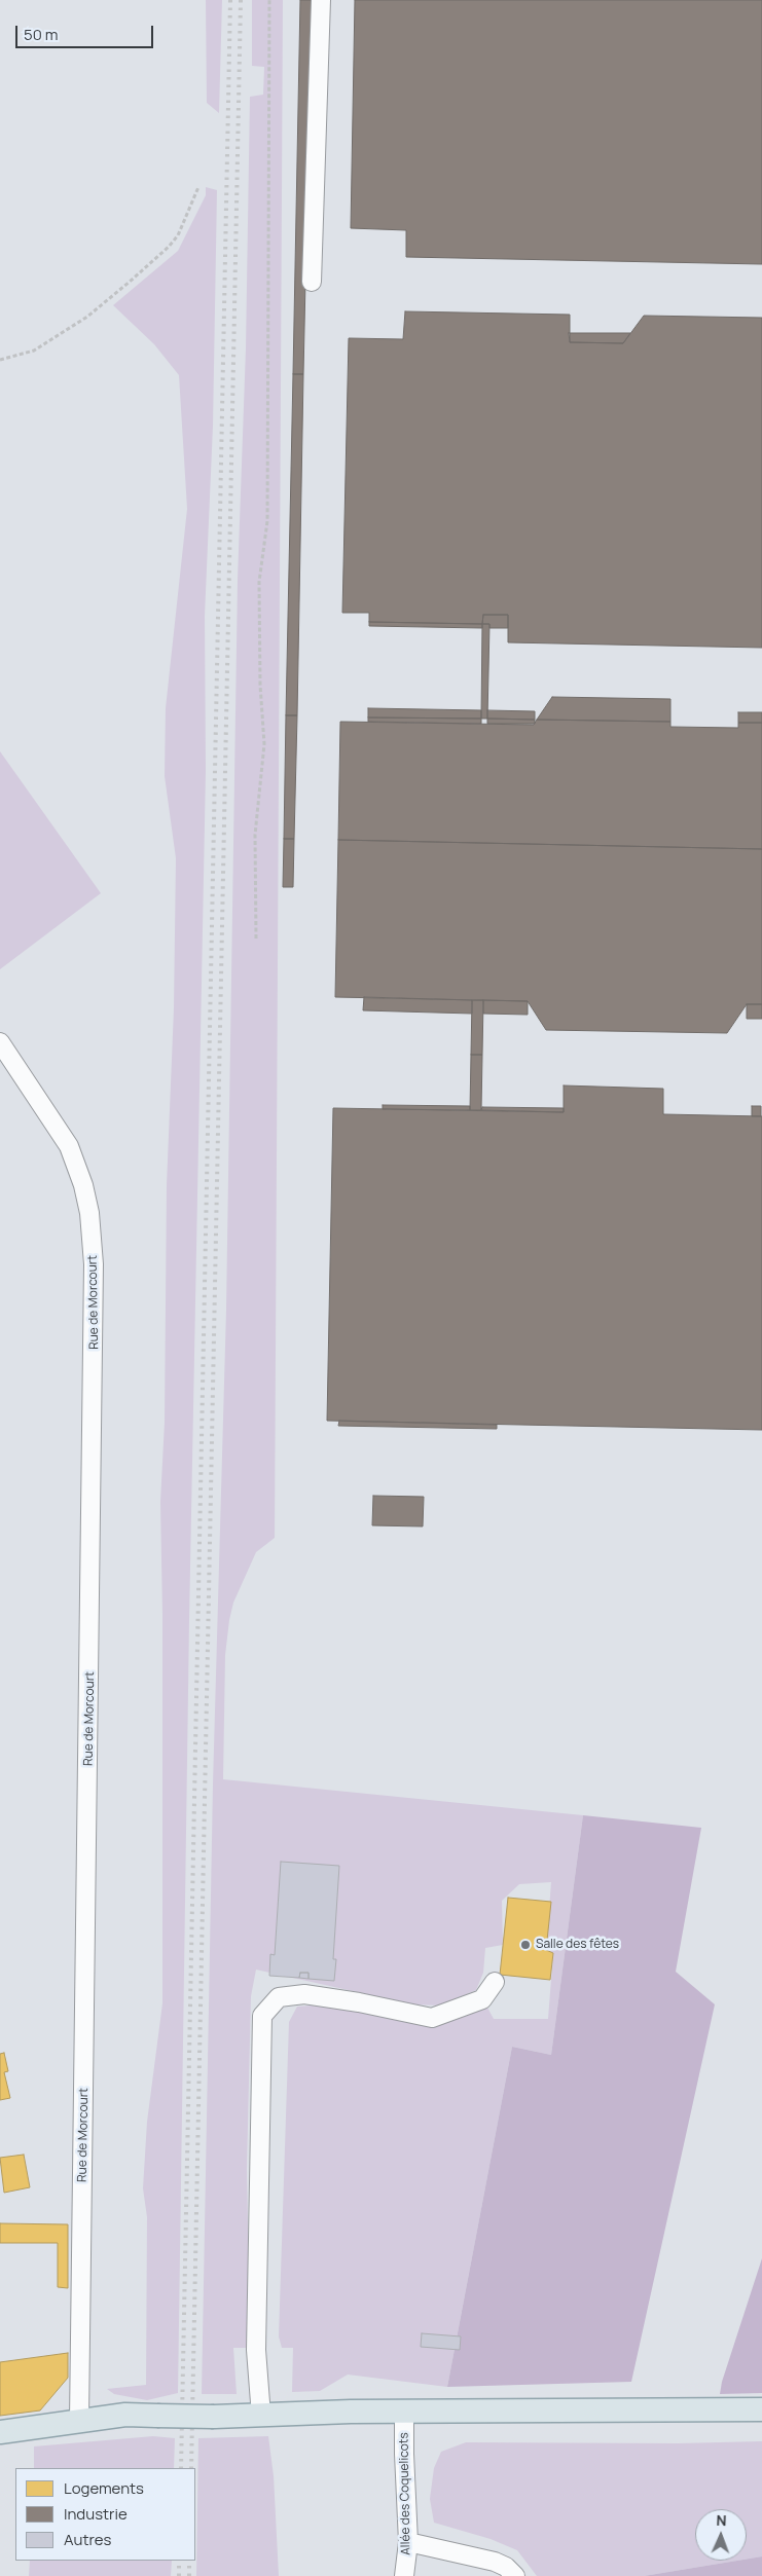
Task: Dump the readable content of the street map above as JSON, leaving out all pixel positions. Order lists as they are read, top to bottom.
{
  "streets": {
    "street": ["Rue de Morcourt", "Allée des Coquelicots"]
  },
  "places": ["Salle des fêtes"],
  "legend": ["Logements", "Industrie", "Autres"],
  "scale_bar": "50 m",
  "north": "top"
}
